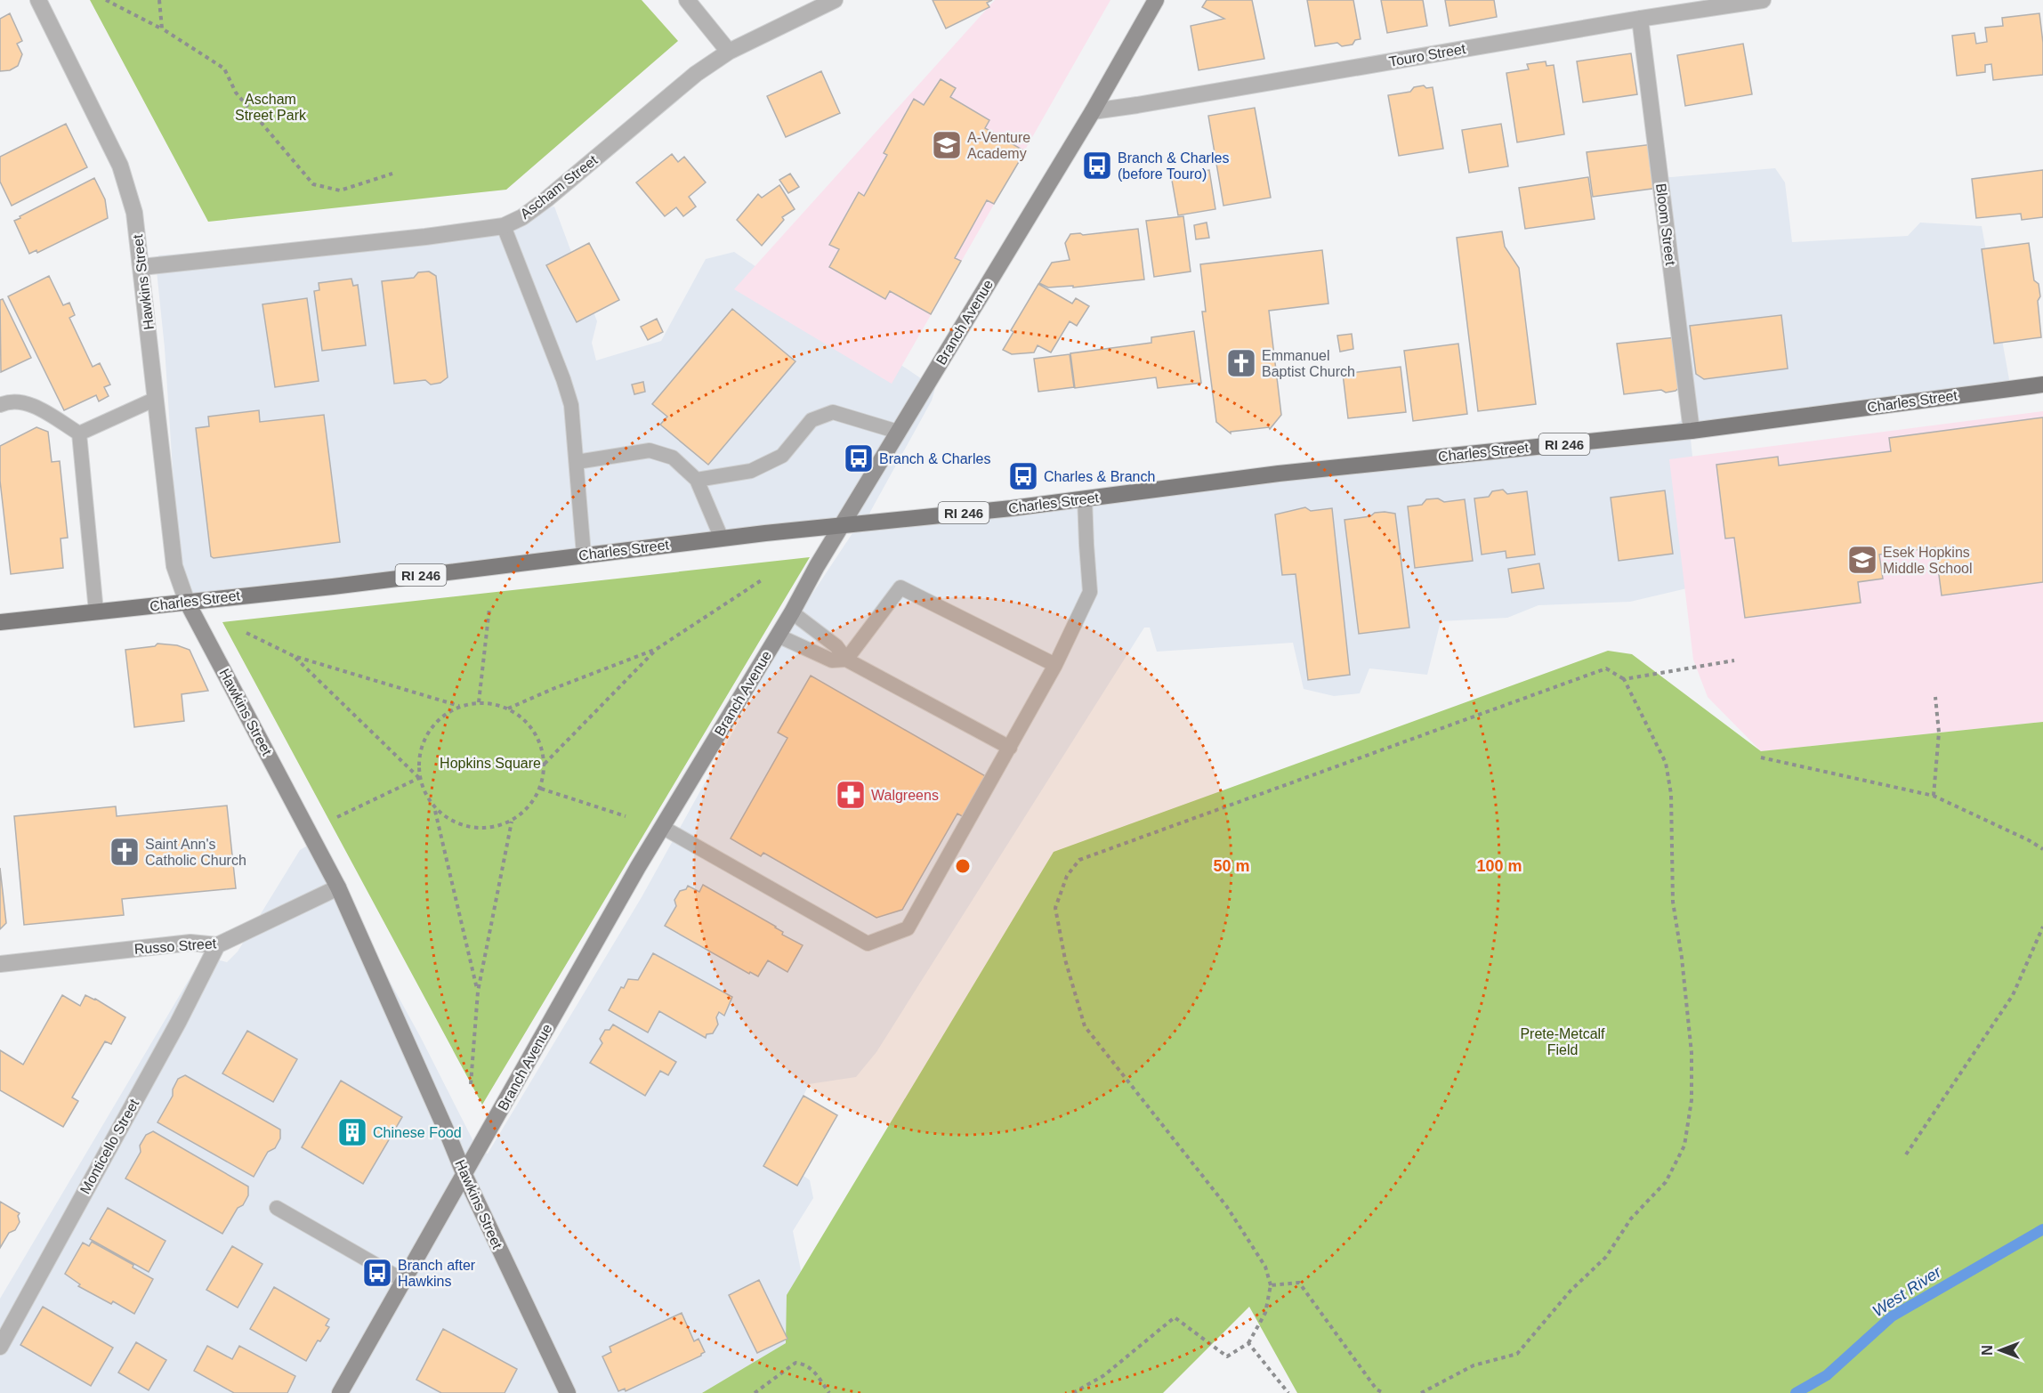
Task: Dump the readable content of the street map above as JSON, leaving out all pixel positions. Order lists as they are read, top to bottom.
{
  "streets": {
    "main road": [
      "Hawkins Street",
      "Branch Avenue",
      "Charles Street",
      "RI 246"
    ],
    "street": [
      "Touro Street",
      "Ascham Street",
      "Bloom Street",
      "Russo Street",
      "Monticello Street"
    ]
  },
  "crossings": [
    ["Touro Street", "Bloom Street"],
    ["Touro Street", "Branch Avenue"],
    ["Ascham Street", "Hawkins Street"],
    ["Bloom Street", "Charles Street"],
    ["Hawkins Street", "Branch Avenue"],
    ["Hawkins Street", "Charles Street"],
    ["Hawkins Street", "Russo Street"],
    ["Branch Avenue", "Charles Street"],
    ["Russo Street", "Monticello Street"]
  ],
  "water": ["West River"],
  "parks": ["Ascham Street Park", "Hopkins Square", "Prete-Metcalf Field"],
  "places": {
    "school or university": ["A-Venture Academy", "Esek Hopkins Middle School"],
    "bus stop": [
      "Branch & Charles (before Touro)",
      "Branch & Charles",
      "Charles & Branch",
      "Branch after Hawkins"
    ],
    "church": ["Emmanuel Baptist Church", "Saint Ann's Catholic Church"],
    "pharmacy": ["Walgreens"],
    "building": ["Chinese Food"]
  },
  "north": "left",
  "rings": ["50 m", "100 m"]
}
